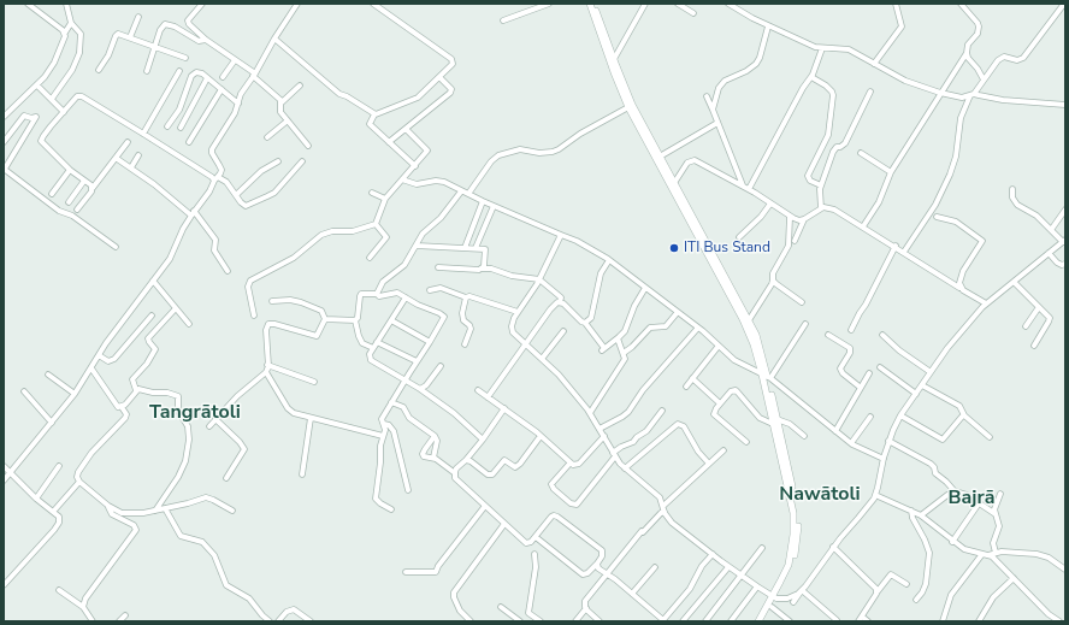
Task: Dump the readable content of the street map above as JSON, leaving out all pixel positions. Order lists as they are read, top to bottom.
{
  "districts": ["Tangrātoli", "Nawātoli", "Bajrā"],
  "places": ["ITI Bus Stand"]
}
